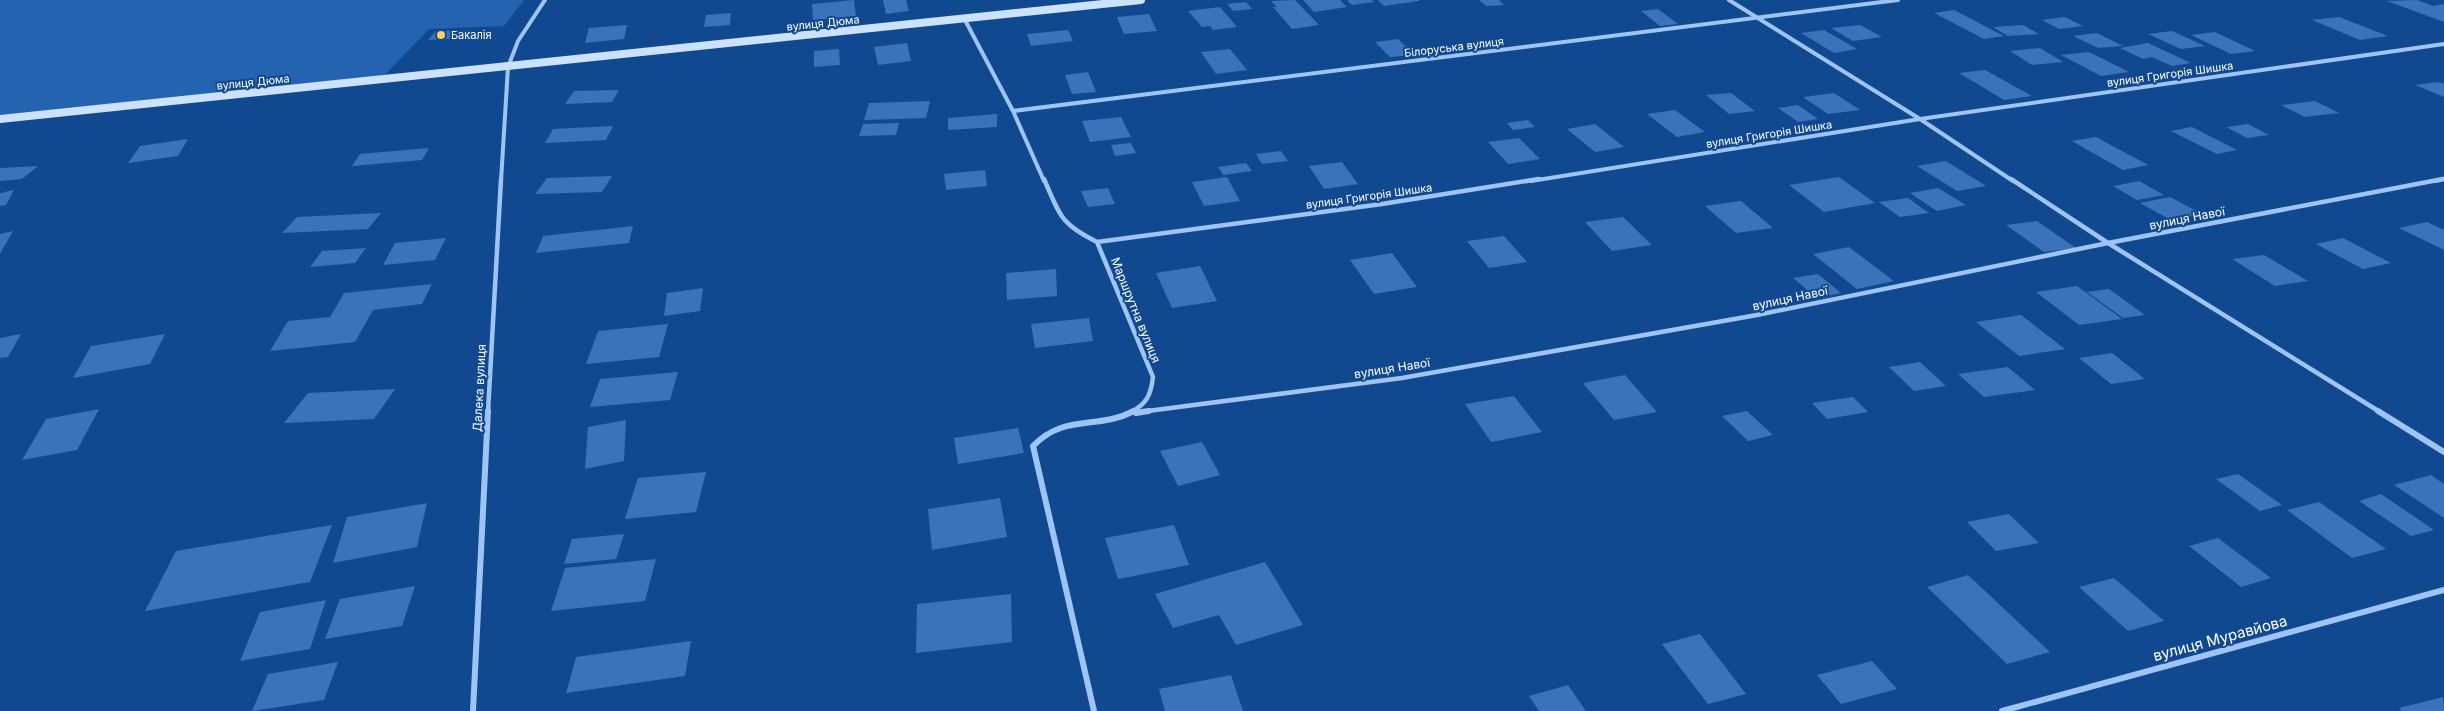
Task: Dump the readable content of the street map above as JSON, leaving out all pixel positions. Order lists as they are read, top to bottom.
{
  "streets": {
    "street": [
      "вулиця Дюма",
      "Білоруська вулиця",
      "вулиця Григорія Шишка",
      "вулиця Навої",
      "Маршрутна вулиця",
      "Далека вулиця",
      "вулиця Муравйова"
    ]
  },
  "crossings": [
    ["вулиця Дюма", "Далека вулиця"],
    ["вулиця Григорія Шишка", "Маршрутна вулиця"],
    ["вулиця Навої", "Маршрутна вулиця"]
  ],
  "places": ["Бакалія"]
}
